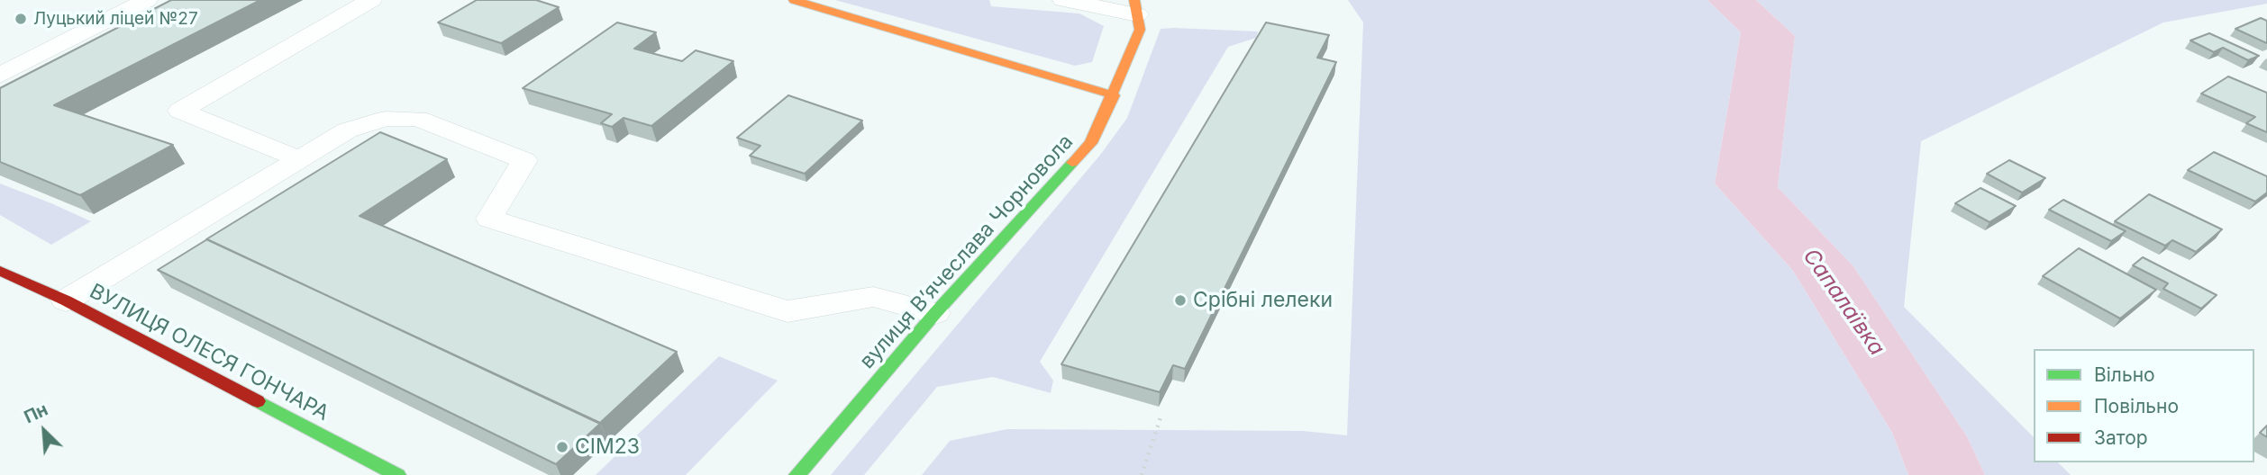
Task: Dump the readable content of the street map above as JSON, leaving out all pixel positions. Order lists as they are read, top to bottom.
{
  "streets": {
    "street": ["вулиця Вʼячеслава Чорновола", "ВУЛИЦЯ ОЛЕСЯ ГОНЧАРА"]
  },
  "water": ["Сапалаївка"],
  "places": ["Луцький ліцей №27", "Срібні лелеки", "СІМ23"],
  "legend": ["Вільно", "Повільно", "Затор"],
  "north": "top left"
}
